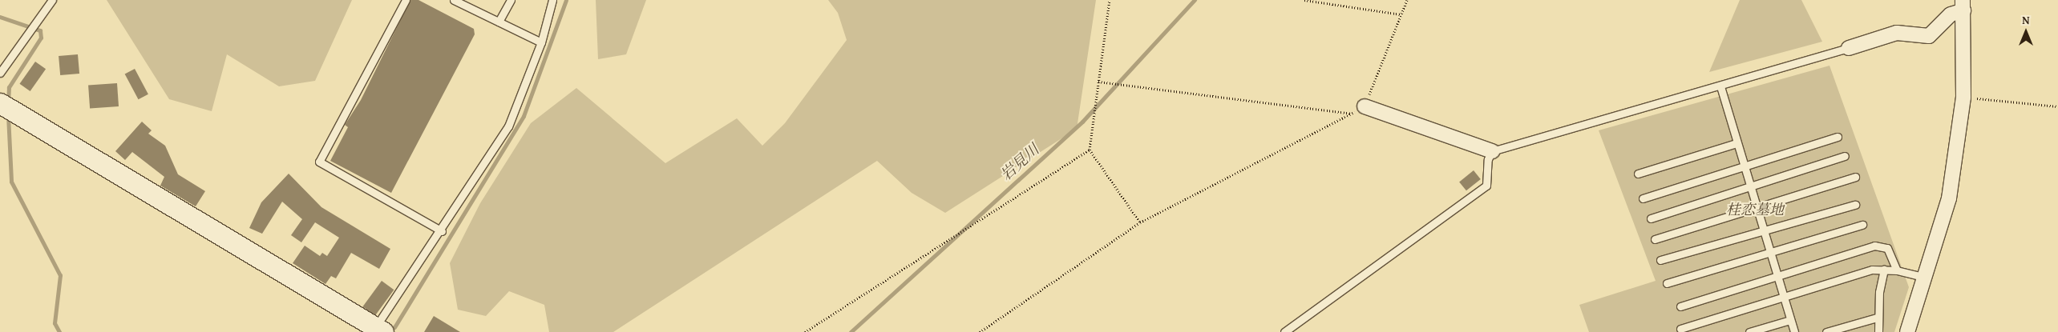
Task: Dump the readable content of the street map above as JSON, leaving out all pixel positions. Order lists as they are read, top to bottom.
{
  "water": ["岩見川"],
  "parks": ["桂恋墓地"],
  "north": "top"
}
